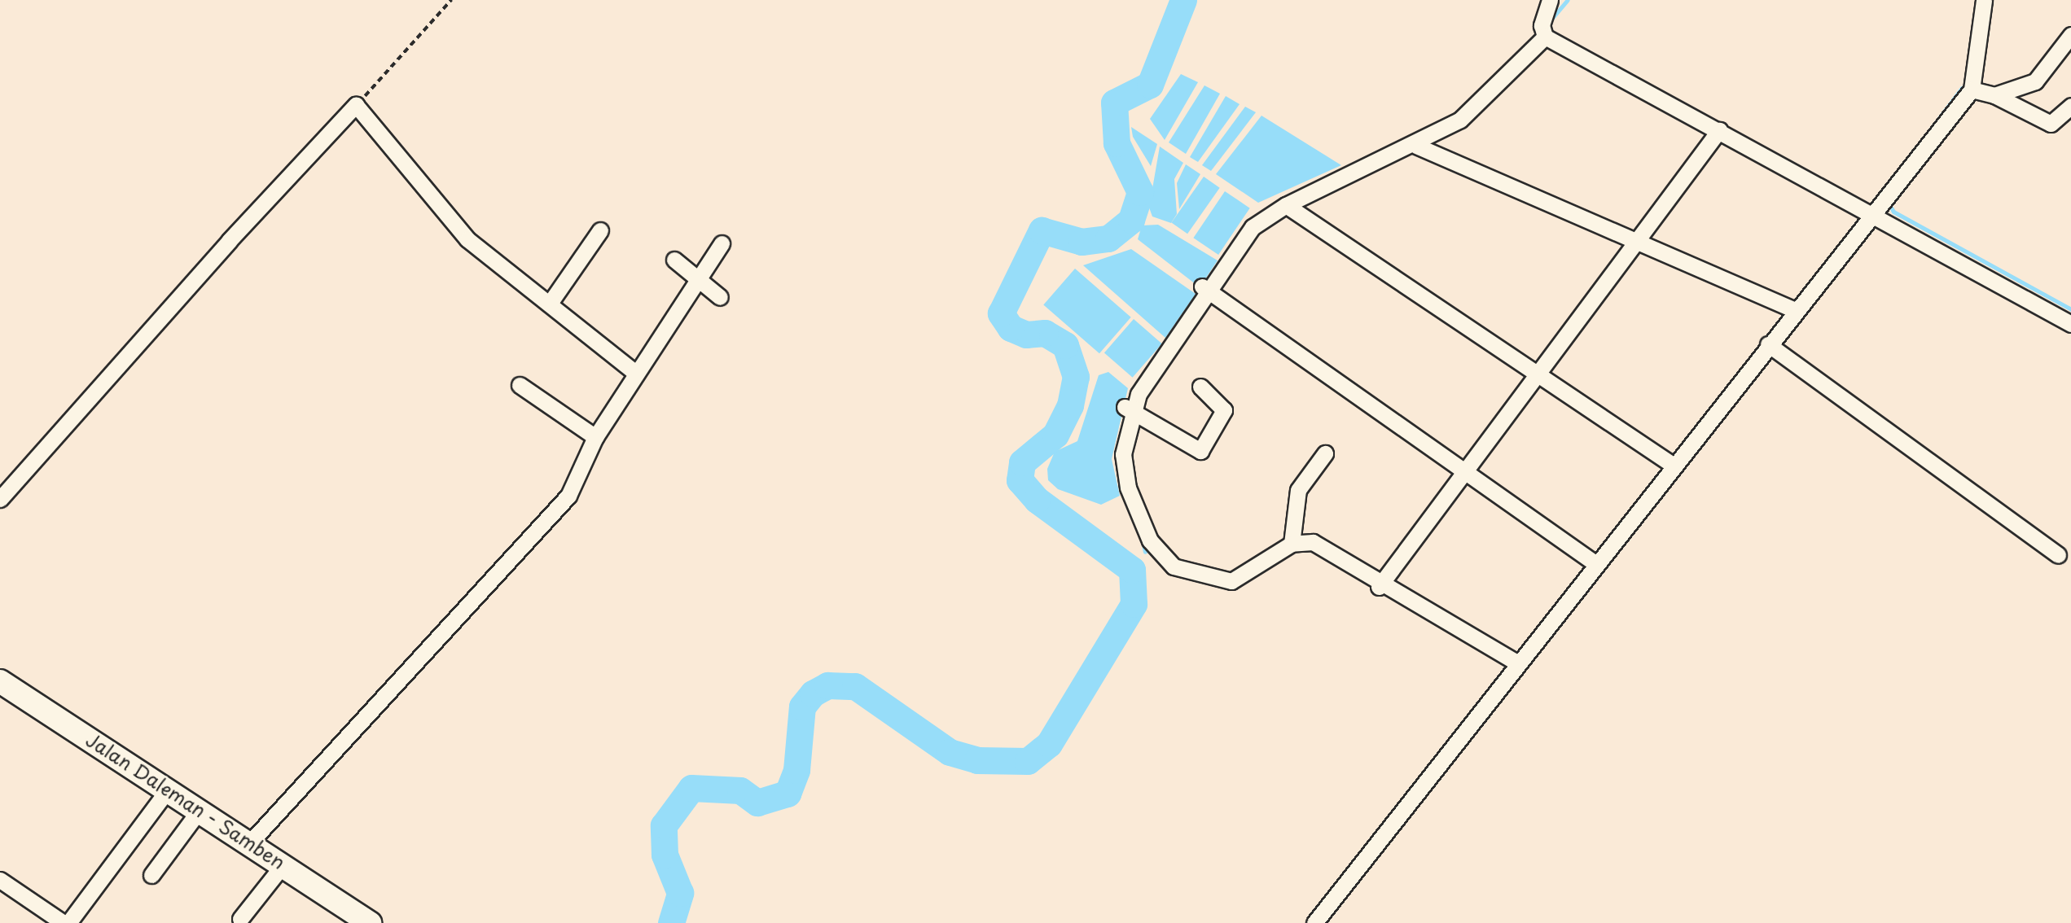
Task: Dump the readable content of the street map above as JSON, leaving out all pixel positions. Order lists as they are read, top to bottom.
{
  "streets": {
    "main road": ["Jalan Daleman - Samben"]
  }
}
